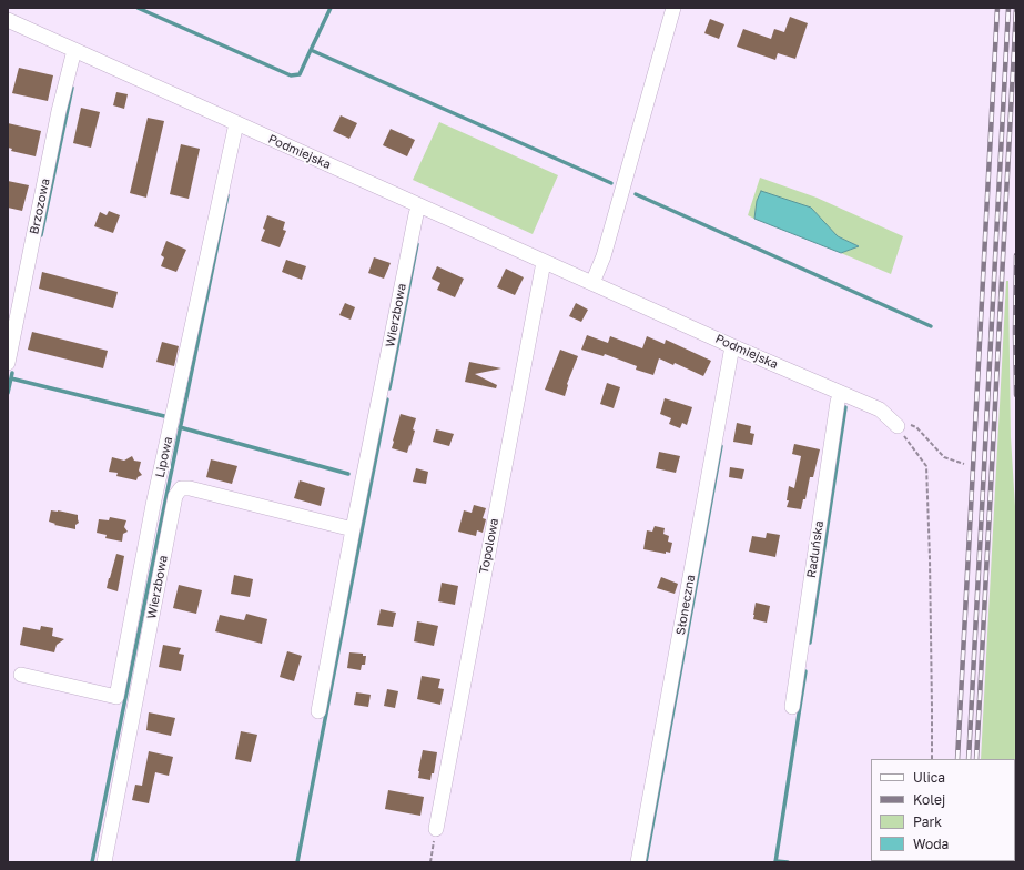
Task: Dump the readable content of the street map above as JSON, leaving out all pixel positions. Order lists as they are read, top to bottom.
{
  "streets": {
    "street": [
      "Podmiejska",
      "Brzozowa",
      "Wierzbowa",
      "Lipowa",
      "Topolowa",
      "Raduńska",
      "Słoneczna"
    ]
  },
  "crossings": [
    ["Podmiejska", "Brzozowa"],
    ["Podmiejska", "Wierzbowa"],
    ["Podmiejska", "Lipowa"],
    ["Podmiejska", "Topolowa"],
    ["Podmiejska", "Raduńska"],
    ["Podmiejska", "Słoneczna"]
  ],
  "legend": [
    "Ulica",
    "Kolej",
    "Park",
    "Woda"
  ]
}
